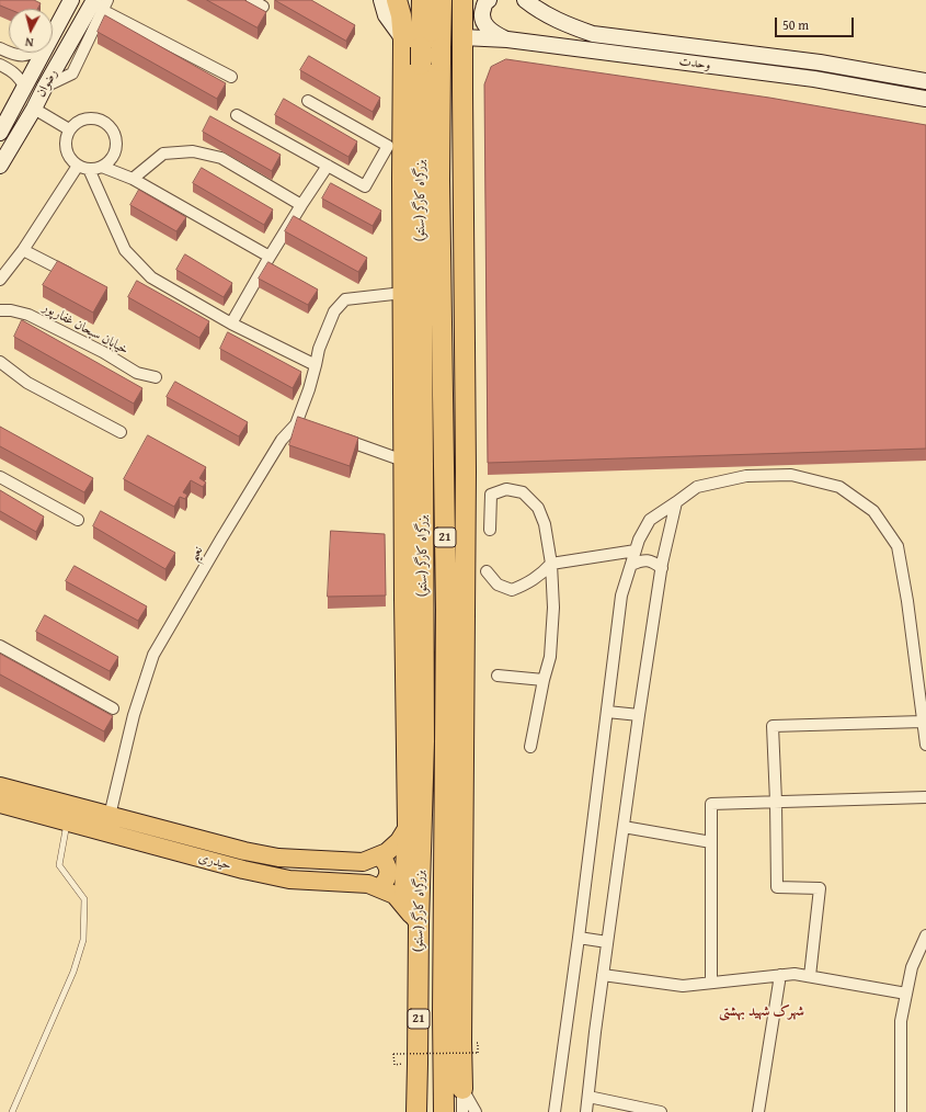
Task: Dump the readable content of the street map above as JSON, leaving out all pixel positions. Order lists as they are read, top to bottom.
{
  "streets": {
    "highway": ["بزرگراه کارگر (سنتو)", "21"],
    "main road": ["وحدت", "رضوان", "حیدری"],
    "street": ["خیابان سبحان غفارپور", "نعیم"]
  },
  "crossings": [
    ["بزرگراه کارگر (سنتو)", "حیدری"],
    ["نعیم", "حیدری"]
  ],
  "districts": ["شهرک شهید بهشتی"],
  "scale_bar": "50 m",
  "north": "bottom"
}
